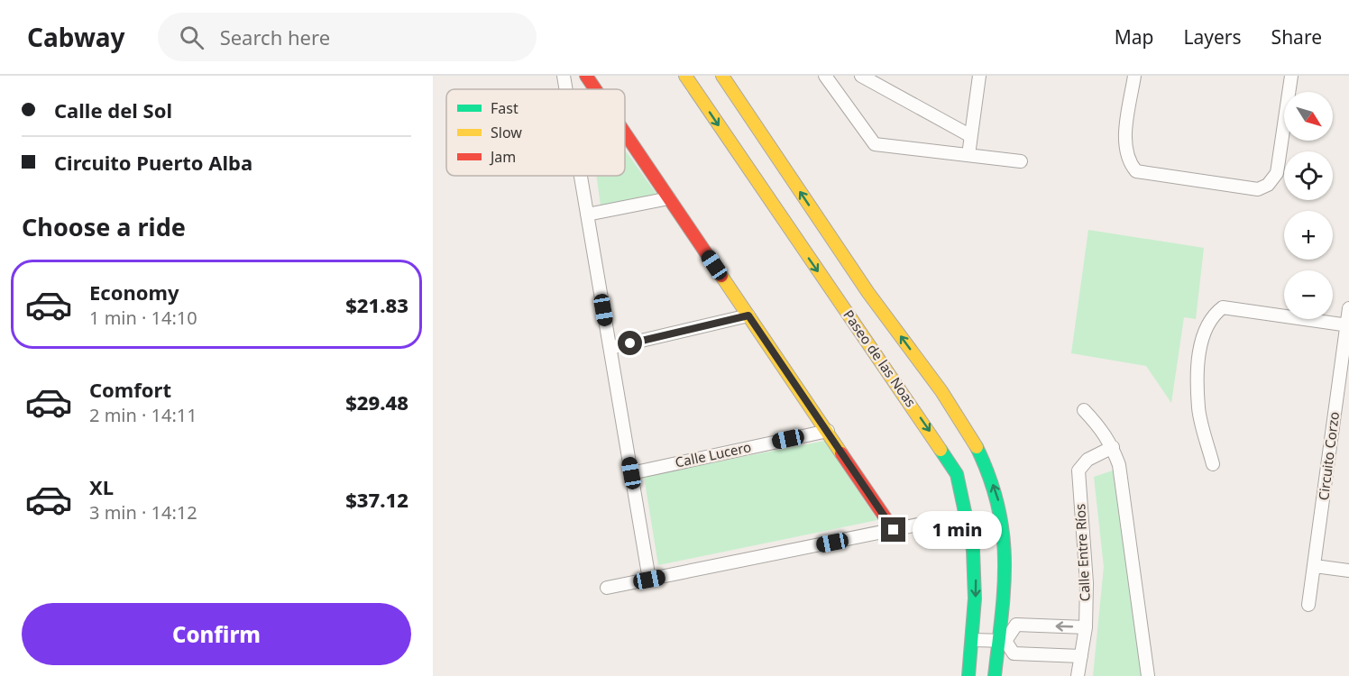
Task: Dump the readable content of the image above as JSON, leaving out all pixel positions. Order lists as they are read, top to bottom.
{
  "streets": {
    "street": [
      "Paseo de las Noas",
      "Calle Lucero",
      "Circuito Corzo",
      "Calle Entre Ríos"
    ]
  },
  "legend": ["Fast", "Slow", "Jam"],
  "north": "bottom right",
  "page": {
    "header": "Cabway",
    "search": "Search here",
    "nav": ["Map", "Layers", "Share"],
    "banner": ["Calle del Sol", "Circuito Puerto Alba"],
    "map_buttons": ["+", "−"],
    "heading": "Choose a ride",
    "list": [
      {
        "name": "Economy",
        "note": "1 min · 14:10",
        "value": "$21.83"
      },
      {
        "name": "Comfort",
        "note": "2 min · 14:11",
        "value": "$29.48"
      },
      {
        "name": "XL",
        "note": "3 min · 14:12",
        "value": "$37.12"
      }
    ],
    "bubble": "1 min",
    "buttons": "Confirm"
  }
}
